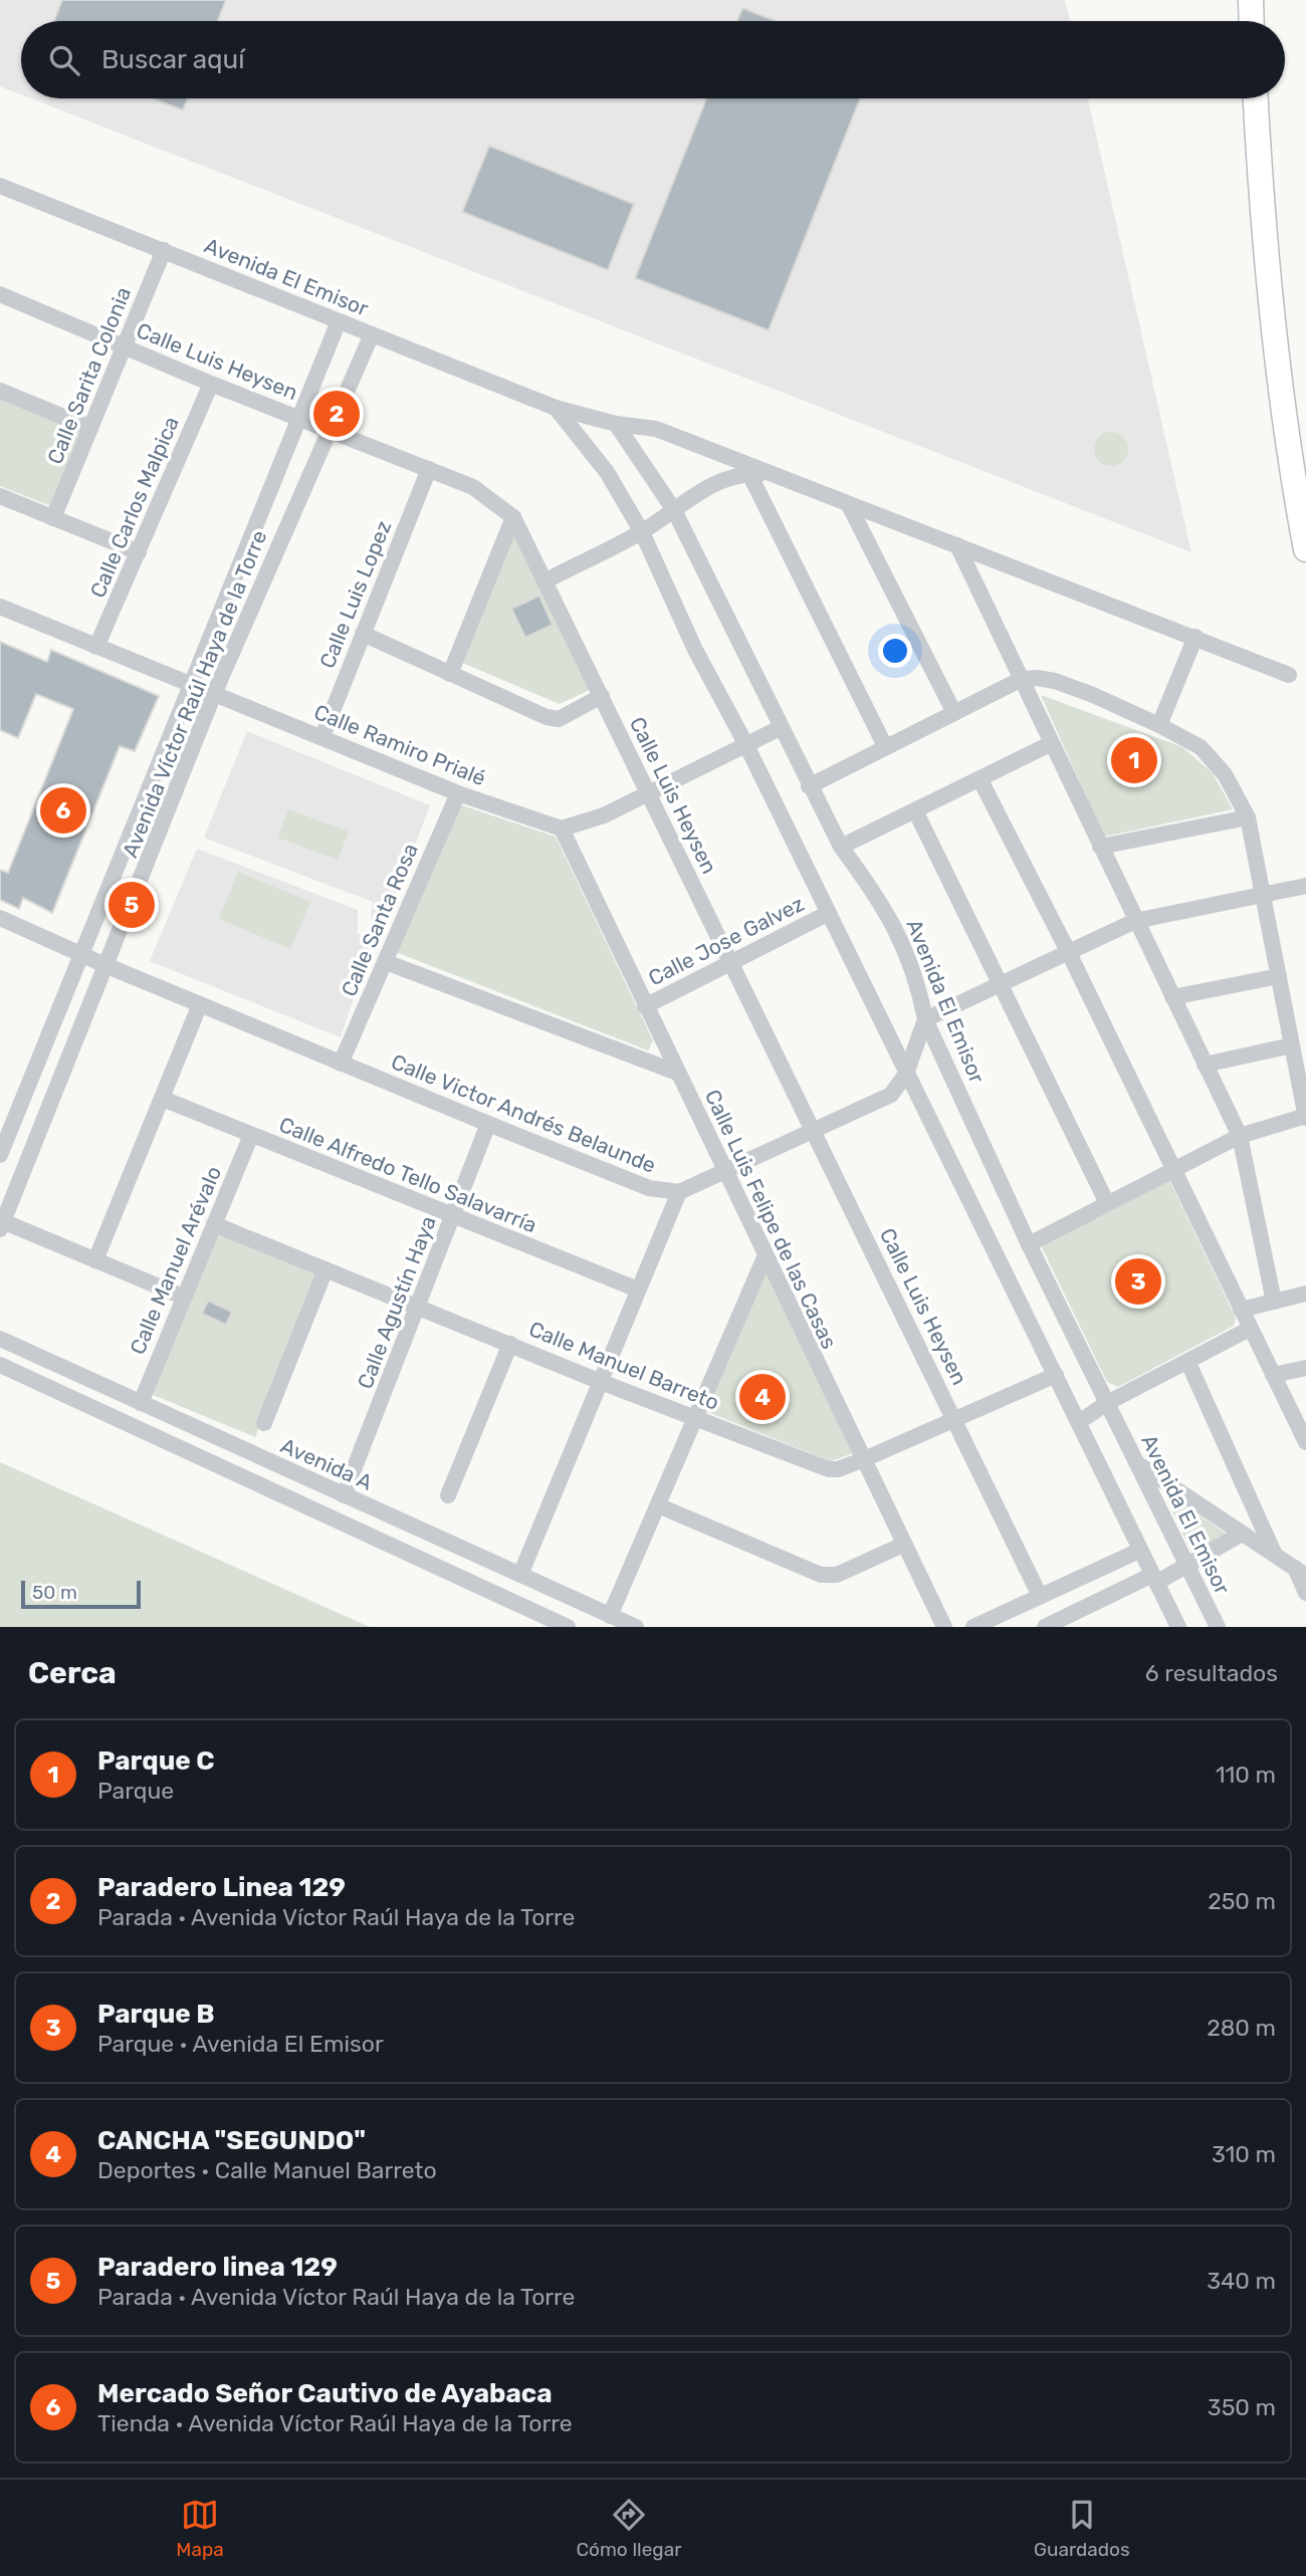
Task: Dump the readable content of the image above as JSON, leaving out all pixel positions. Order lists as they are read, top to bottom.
{
  "streets": {
    "street": [
      "Avenida El Emisor",
      "Calle Luis Heysen",
      "Calle Sarita Colonia",
      "Calle Carlos Malpica",
      "Calle Luis Lopez",
      "Avenida Víctor Raúl Haya de la Torre",
      "Calle Ramiro Prialé",
      "Calle Santa Rosa",
      "Calle Jose Galvez",
      "Calle Victor Andrés Belaunde",
      "Calle Alfredo Tello Salavarría",
      "Calle Luis Felipe de las Casas",
      "Calle Manuel Arévalo",
      "Calle Agustín Haya",
      "Calle Manuel Barreto",
      "Avenida A"
    ]
  },
  "crossings": [
    ["Avenida El Emisor", "Calle Sarita Colonia"],
    ["Avenida El Emisor", "Avenida Víctor Raúl Haya de la Torre"],
    ["Calle Luis Heysen", "Calle Sarita Colonia"],
    ["Calle Luis Heysen", "Calle Carlos Malpica"],
    ["Calle Luis Heysen", "Calle Luis Lopez"],
    ["Calle Luis Heysen", "Avenida Víctor Raúl Haya de la Torre"],
    ["Calle Luis Heysen", "Calle Jose Galvez"],
    ["Calle Luis Heysen", "Calle Manuel Barreto"],
    ["Calle Carlos Malpica", "Calle Ramiro Prialé"],
    ["Calle Luis Lopez", "Calle Ramiro Prialé"],
    ["Avenida Víctor Raúl Haya de la Torre", "Calle Ramiro Prialé"],
    ["Avenida Víctor Raúl Haya de la Torre", "Calle Victor Andrés Belaunde"],
    ["Calle Ramiro Prialé", "Calle Santa Rosa"],
    ["Calle Ramiro Prialé", "Calle Luis Felipe de las Casas"],
    ["Calle Santa Rosa", "Calle Victor Andrés Belaunde"],
    ["Calle Jose Galvez", "Calle Luis Felipe de las Casas"],
    ["Calle Victor Andrés Belaunde", "Calle Agustín Haya"],
    ["Calle Alfredo Tello Salavarría", "Calle Manuel Arévalo"],
    ["Calle Alfredo Tello Salavarría", "Calle Agustín Haya"],
    ["Calle Luis Felipe de las Casas", "Calle Manuel Barreto"],
    ["Calle Manuel Arévalo", "Calle Manuel Barreto"],
    ["Calle Manuel Arévalo", "Avenida A"],
    ["Calle Agustín Haya", "Calle Manuel Barreto"],
    ["Calle Agustín Haya", "Avenida A"]
  ],
  "scale_bar": "50 m",
  "page": {
    "search": "Buscar aquí",
    "pins": [
      "2",
      "1",
      "6",
      "5",
      "3",
      "4"
    ],
    "scale": "50 m",
    "heading": ["Cerca", "6 resultados"],
    "list": [
      {
        "mark": "1",
        "name": "Parque C",
        "note": "Parque",
        "value": "110 m"
      },
      {
        "mark": "2",
        "name": "Paradero Linea 129",
        "note": "Parada · Avenida Víctor Raúl Haya de la Torre",
        "value": "250 m"
      },
      {
        "mark": "3",
        "name": "Parque B",
        "note": "Parque · Avenida El Emisor",
        "value": "280 m"
      },
      {
        "mark": "4",
        "name": "CANCHA \"SEGUNDO\"",
        "note": "Deportes · Calle Manuel Barreto",
        "value": "310 m"
      },
      {
        "mark": "5",
        "name": "Paradero linea 129",
        "note": "Parada · Avenida Víctor Raúl Haya de la Torre",
        "value": "340 m"
      },
      {
        "mark": "6",
        "name": "Mercado Señor Cautivo de Ayabaca",
        "note": "Tienda · Avenida Víctor Raúl Haya de la Torre",
        "value": "350 m"
      }
    ],
    "nav": ["Mapa", "Cómo llegar", "Guardados"]
  }
}
